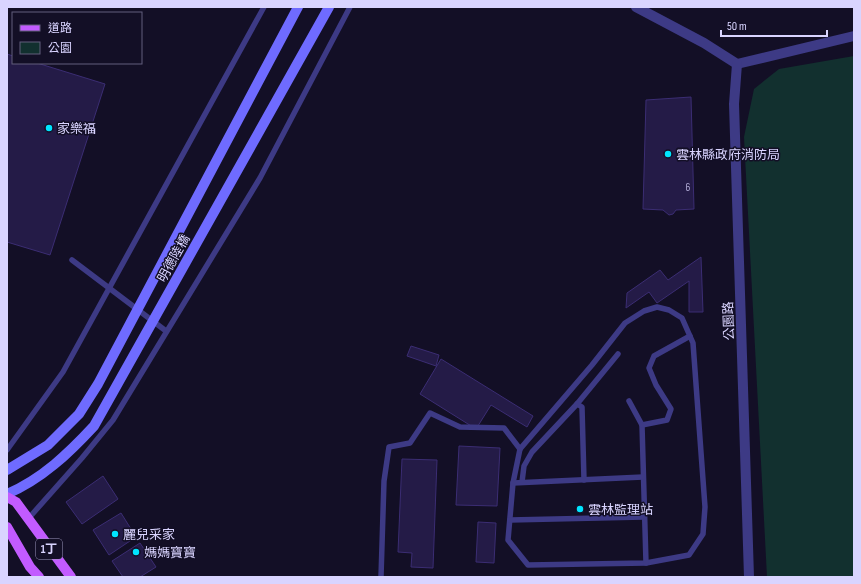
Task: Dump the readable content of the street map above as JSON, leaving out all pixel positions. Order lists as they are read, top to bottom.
{
  "streets": {
    "main road": ["明德陸橋", "1丁"],
    "street": ["公園路"]
  },
  "places": [
    "家樂福",
    "雲林縣政府消防局",
    "雲林監理站",
    "麗兒采家",
    "媽媽寶寶"
  ],
  "house_numbers": ["6"],
  "legend": ["道路", "公園"],
  "scale_bar": "50 m"
}
